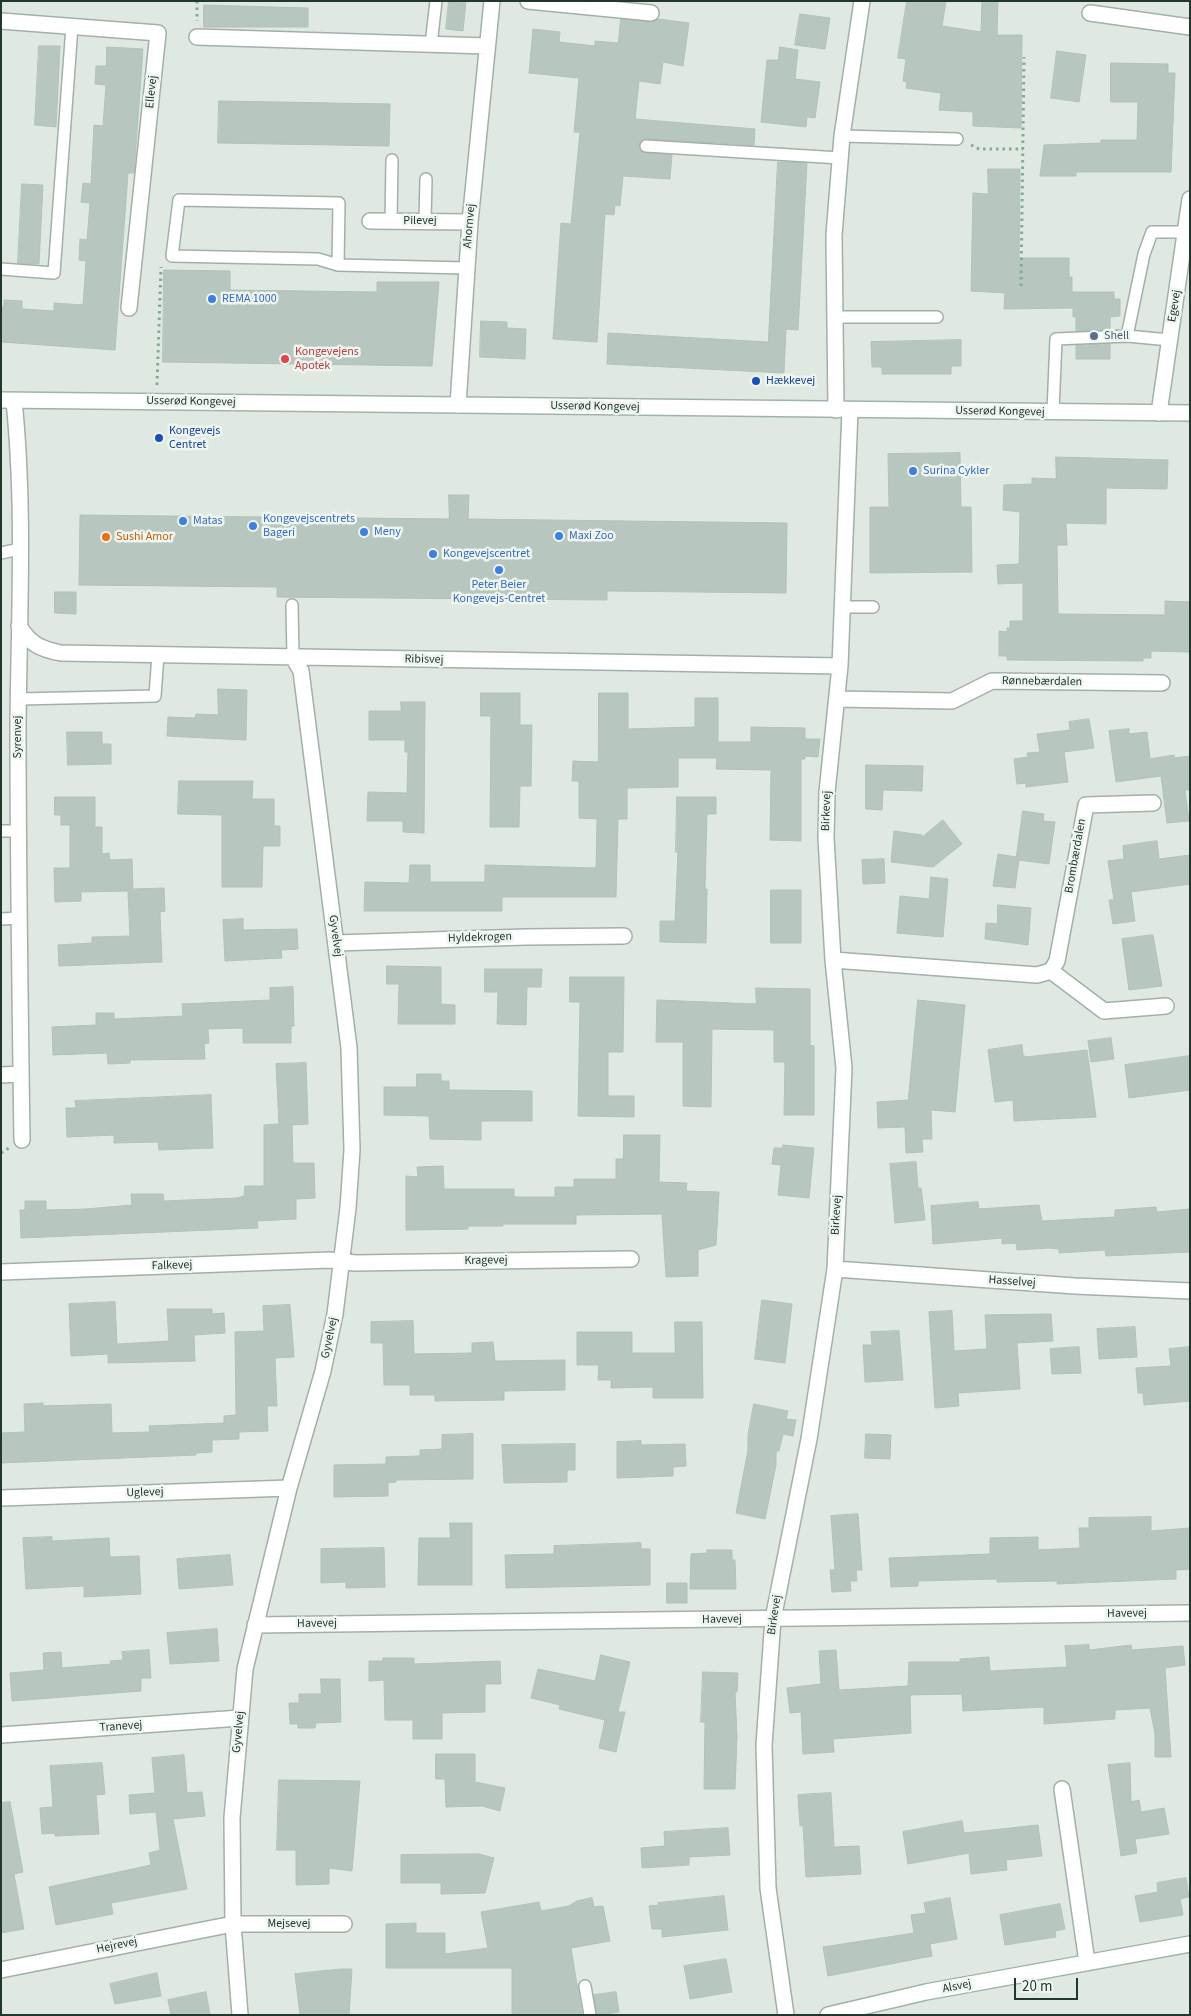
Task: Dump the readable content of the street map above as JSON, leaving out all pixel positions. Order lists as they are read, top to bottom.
{
  "streets": {
    "street": [
      "Ellevej",
      "Pilevej",
      "Ahornvej",
      "Egevej",
      "Usserød Kongevej",
      "Ribisvej",
      "Rønnebærdalen",
      "Syrenvej",
      "Birkevej",
      "Brombærdalen",
      "Gyvelvej",
      "Hyldekrogen",
      "Kragevej",
      "Falkevej",
      "Hasselvej",
      "Uglevej",
      "Havevej",
      "Tranevej",
      "Mejsevej",
      "Hejrevej",
      "Alsvej"
    ]
  },
  "crossings": [
    ["Pilevej", "Ahornvej"],
    ["Ahornvej", "Usserød Kongevej"],
    ["Egevej", "Usserød Kongevej"],
    ["Usserød Kongevej", "Syrenvej"],
    ["Usserød Kongevej", "Birkevej"],
    ["Ribisvej", "Syrenvej"],
    ["Ribisvej", "Birkevej"],
    ["Ribisvej", "Gyvelvej"],
    ["Rønnebærdalen", "Birkevej"],
    ["Birkevej", "Hasselvej"],
    ["Birkevej", "Havevej"],
    ["Gyvelvej", "Hyldekrogen"],
    ["Gyvelvej", "Kragevej"],
    ["Gyvelvej", "Falkevej"],
    ["Gyvelvej", "Uglevej"],
    ["Gyvelvej", "Havevej"],
    ["Gyvelvej", "Tranevej"],
    ["Gyvelvej", "Mejsevej"],
    ["Gyvelvej", "Hejrevej"],
    ["Kragevej", "Falkevej"],
    ["Mejsevej", "Hejrevej"]
  ],
  "places": [
    "REMA 1000",
    "Shell",
    "Kongevejens Apotek",
    "Hækkevej",
    "Kongevejs Centret",
    "Surina Cykler",
    "Matas",
    "Kongevejscentrets Bageri",
    "Meny",
    "Maxi Zoo",
    "Sushi Amor",
    "Kongevejscentret",
    "Peter Beier Kongevejs-Centret"
  ],
  "scale_bar": "20 m"
}
